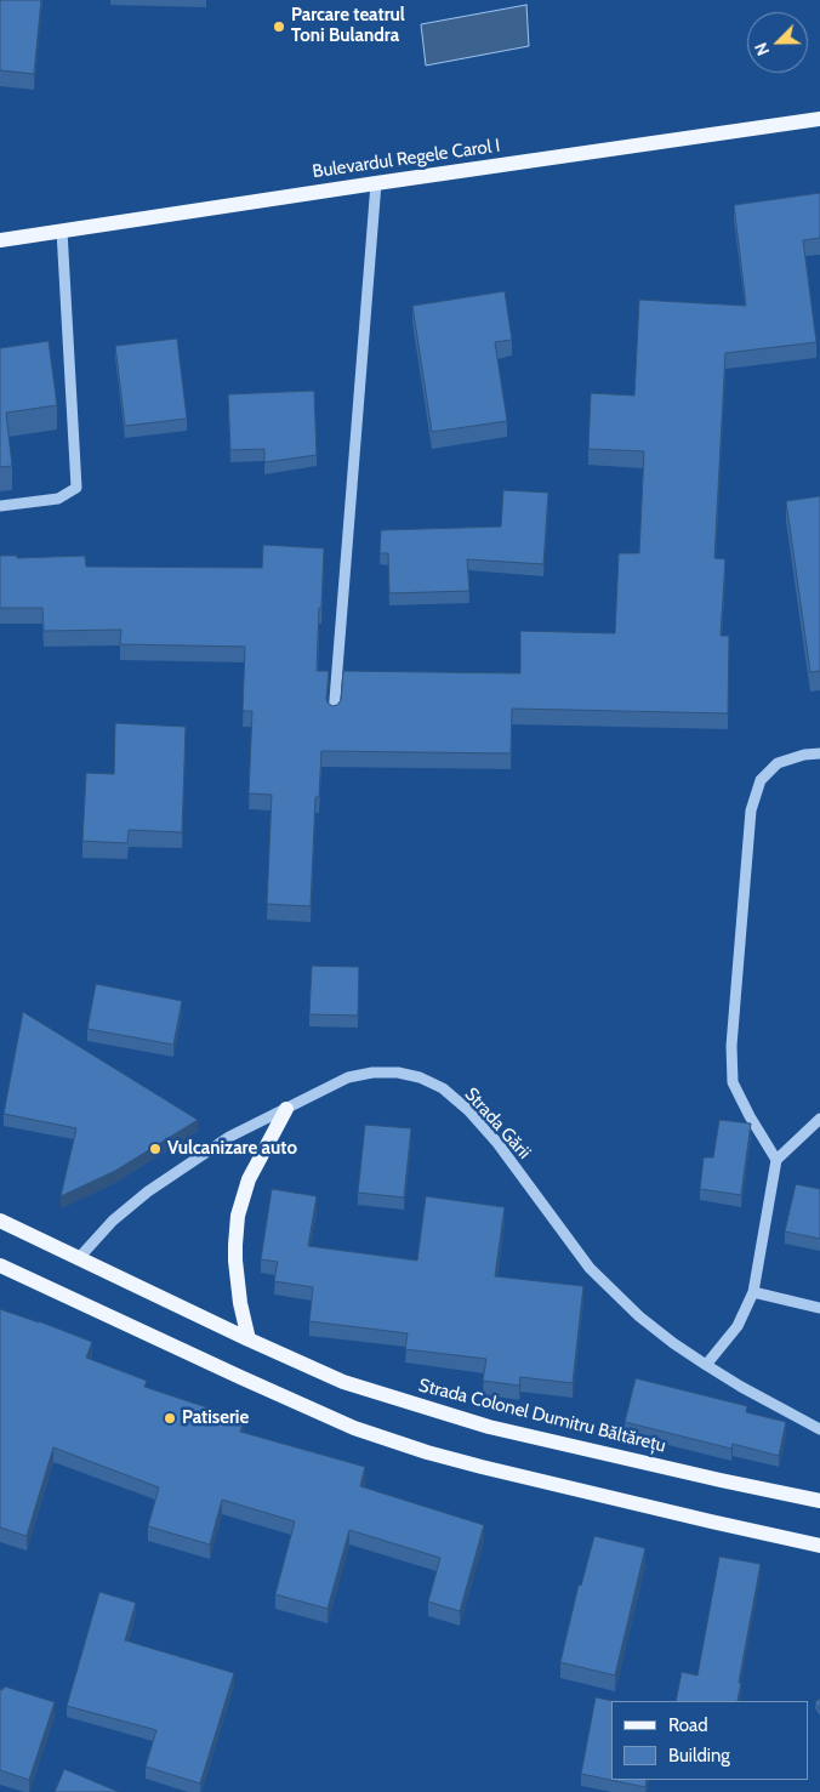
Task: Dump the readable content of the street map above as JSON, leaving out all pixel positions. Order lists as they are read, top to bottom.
{
  "streets": {
    "main road": ["Bulevardul Regele Carol I", "Strada Colonel Dumitru Băltărețu"],
    "street": ["Strada Gării"]
  },
  "crossings": [
    ["Strada Gării", "Strada Colonel Dumitru Băltărețu"]
  ],
  "places": ["Parcare teatrul Toni Bulandra", "Vulcanizare auto", "Patiserie"],
  "legend": ["Road", "Building"],
  "north": "bottom left"
}
